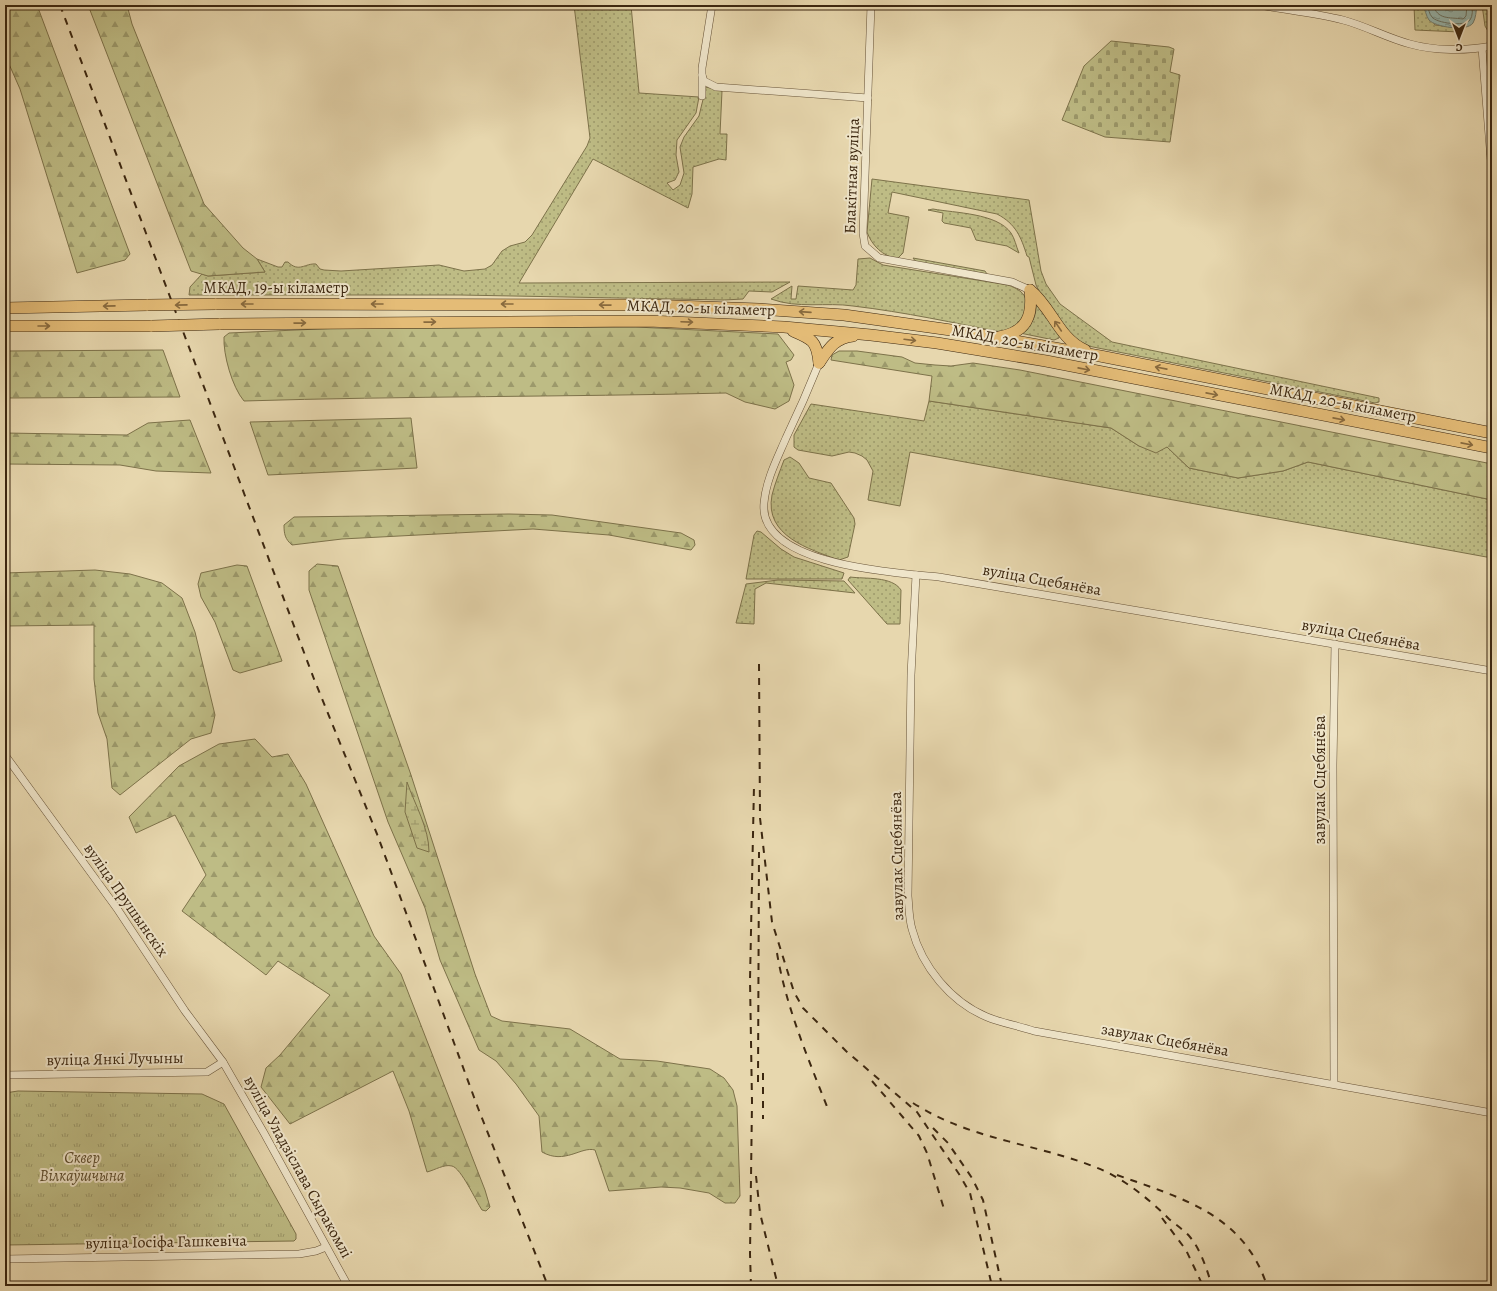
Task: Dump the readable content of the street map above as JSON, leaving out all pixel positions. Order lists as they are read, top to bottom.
{
  "streets": {
    "highway": ["МКАД, 19-ы кіламетр", "МКАД, 20-ы кіламетр"],
    "street": [
      "Блакітная вуліца",
      "вуліца Сцебянёва",
      "завулак Сцебянёва",
      "вуліца Прушынскіх",
      "вуліца Янкі Лучыны",
      "вуліца Уладзіслава Сыракомлі",
      "вуліца Іосіфа Гашкевіча"
    ]
  },
  "crossings": [
    ["МКАД, 19-ы кіламетр", "МКАД, 20-ы кіламетр"],
    ["вуліца Сцебянёва", "завулак Сцебянёва"],
    ["вуліца Прушынскіх", "вуліца Янкі Лучыны"],
    ["вуліца Прушынскіх", "вуліца Уладзіслава Сыракомлі"],
    ["вуліца Янкі Лучыны", "вуліца Уладзіслава Сыракомлі"],
    ["вуліца Уладзіслава Сыракомлі", "вуліца Іосіфа Гашкевіча"]
  ],
  "one_way": ["МКАД, 19-ы кіламетр"],
  "parks": ["Сквер Вілкаўшчына"],
  "north": "bottom"
}
